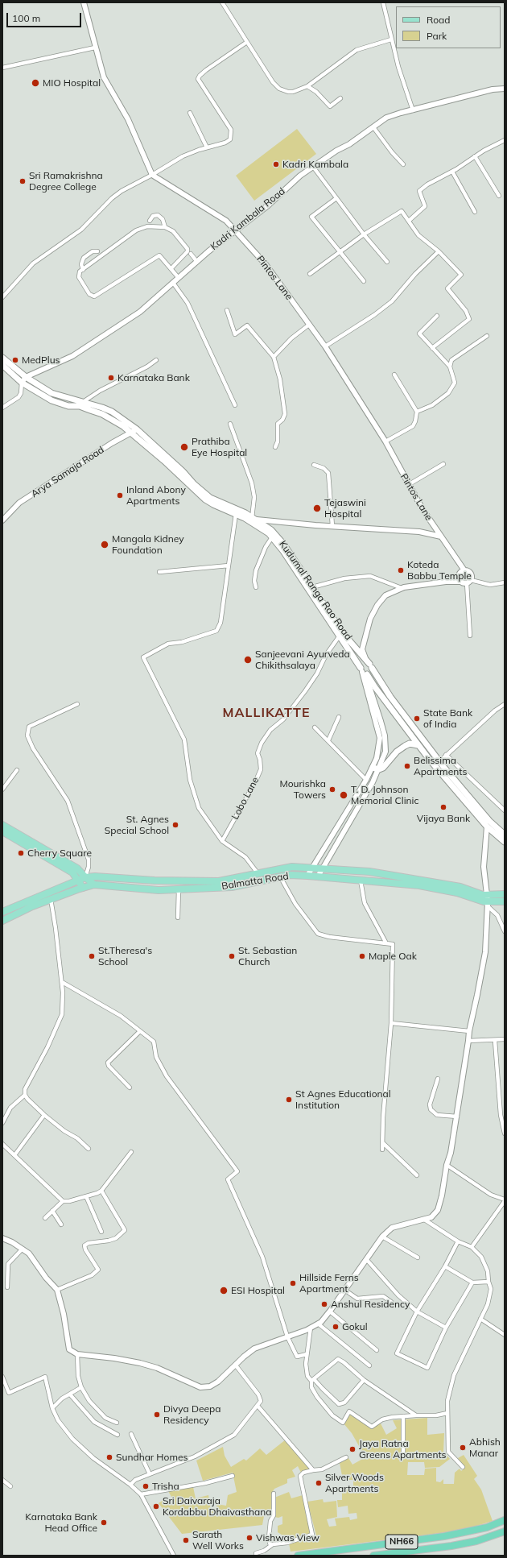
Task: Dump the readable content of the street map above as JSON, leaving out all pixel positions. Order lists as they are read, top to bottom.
{
  "streets": {
    "highway": ["NH66"],
    "main road": ["Kudumal Ranga Rao Road", "Balmatta Road"],
    "street": [
      "Kadri Kambala Road",
      "Pintos Lane",
      "Arya Samaja Road",
      "Lobo Lane"
    ]
  },
  "crossings": [
    ["Kadri Kambala Road", "Pintos Lane"],
    ["Kadri Kambala Road", "Kudumal Ranga Rao Road"],
    ["Arya Samaja Road", "Kudumal Ranga Rao Road"]
  ],
  "districts": ["MALLIKATTE"],
  "places": [
    "MIO Hospital",
    "Kadri Kambala",
    "Sri Ramakrishna Degree College",
    "MedPlus",
    "Karnataka Bank",
    "Prathiba Eye Hospital",
    "Inland Abony Apartments",
    "Tejaswini Hospital",
    "Mangala Kidney Foundation",
    "Koteda Babbu Temple",
    "Sanjeevani Ayurveda Chikithsalaya",
    "State Bank of India",
    "Belissima Apartments",
    "Mourishka Towers",
    "T. D. Johnson Memorial Clinic",
    "Vijaya Bank",
    "St. Agnes Special School",
    "Cherry Square",
    "St.Theresa's School",
    "St. Sebastian Church",
    "Maple Oak",
    "St Agnes Educational Institution",
    "Hillside Ferns Apartment",
    "ESI Hospital",
    "Anshul Residency",
    "Gokul",
    "Divya Deepa Residency",
    "Abhish Manar",
    "Jaya Ratna Greens Apartments",
    "Sundhar Homes",
    "Silver Woods Apartments",
    "Trisha",
    "Sri Daivaraja Kordabbu Dhaivasthana",
    "Karnataka Bank Head Office",
    "Vishwas View",
    "Sarath Well Works"
  ],
  "legend": ["Road", "Park"],
  "scale_bar": "100 m"
}
